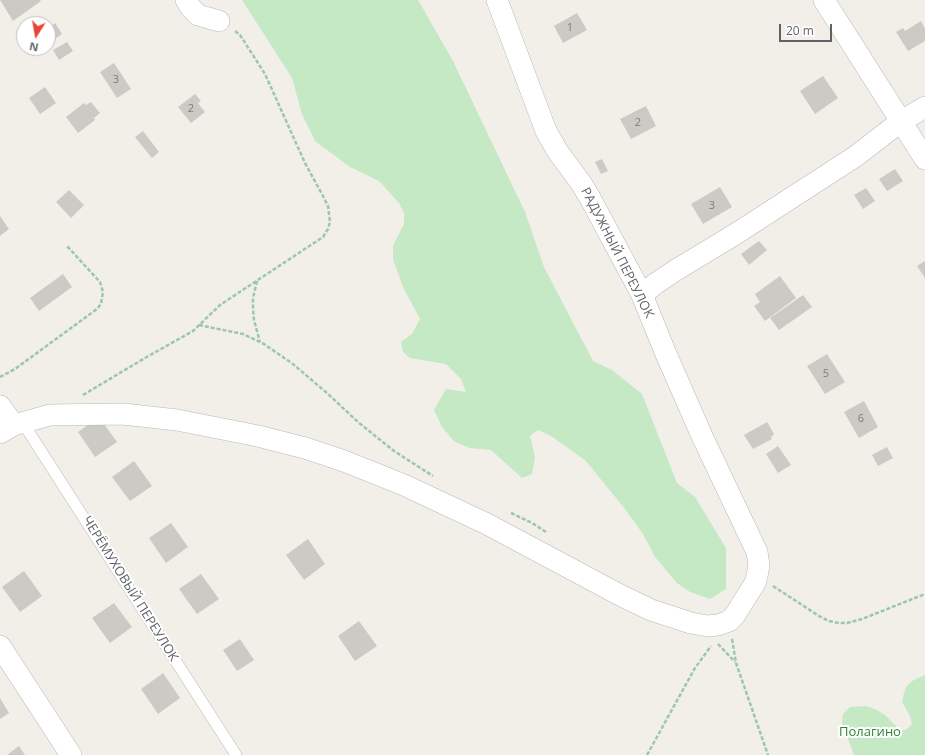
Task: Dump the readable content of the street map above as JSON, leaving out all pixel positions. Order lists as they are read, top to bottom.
{
  "streets": {
    "street": ["РАДУЖНЫЙ ПЕРЕУЛОК"],
    "lane": ["ЧЕРЁМУХОВЫЙ ПЕРЕУЛОК"]
  },
  "parks": ["Полагино"],
  "house_numbers": [
    "1",
    "3",
    "2",
    "2",
    "3",
    "5",
    "6"
  ],
  "scale_bar": "20 m",
  "north": "bottom"
}
